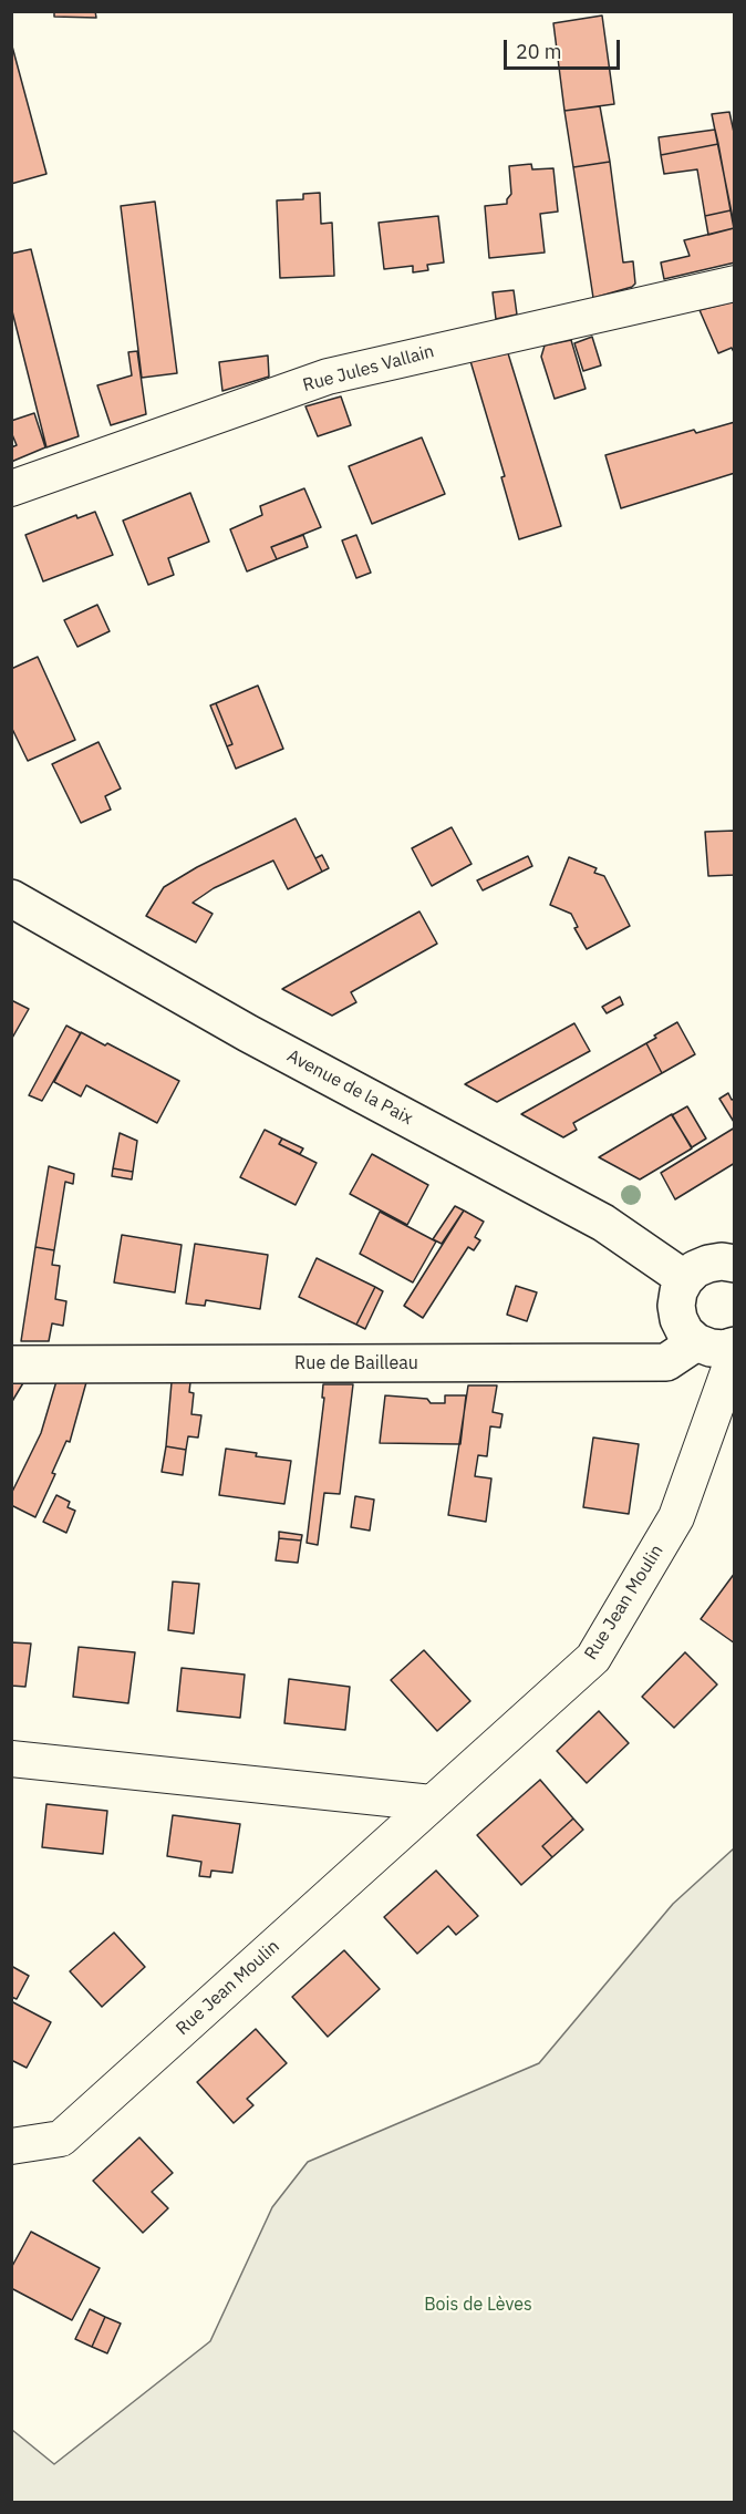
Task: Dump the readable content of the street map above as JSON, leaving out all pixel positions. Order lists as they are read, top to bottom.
{
  "streets": {
    "main road": ["Avenue de la Paix", "Rue de Bailleau"],
    "street": ["Rue Jules Vallain", "Rue Jean Moulin"]
  },
  "crossings": [
    ["Rue de Bailleau", "Rue Jean Moulin"]
  ],
  "parks": ["Bois de Lèves"],
  "scale_bar": "20 m"
}
